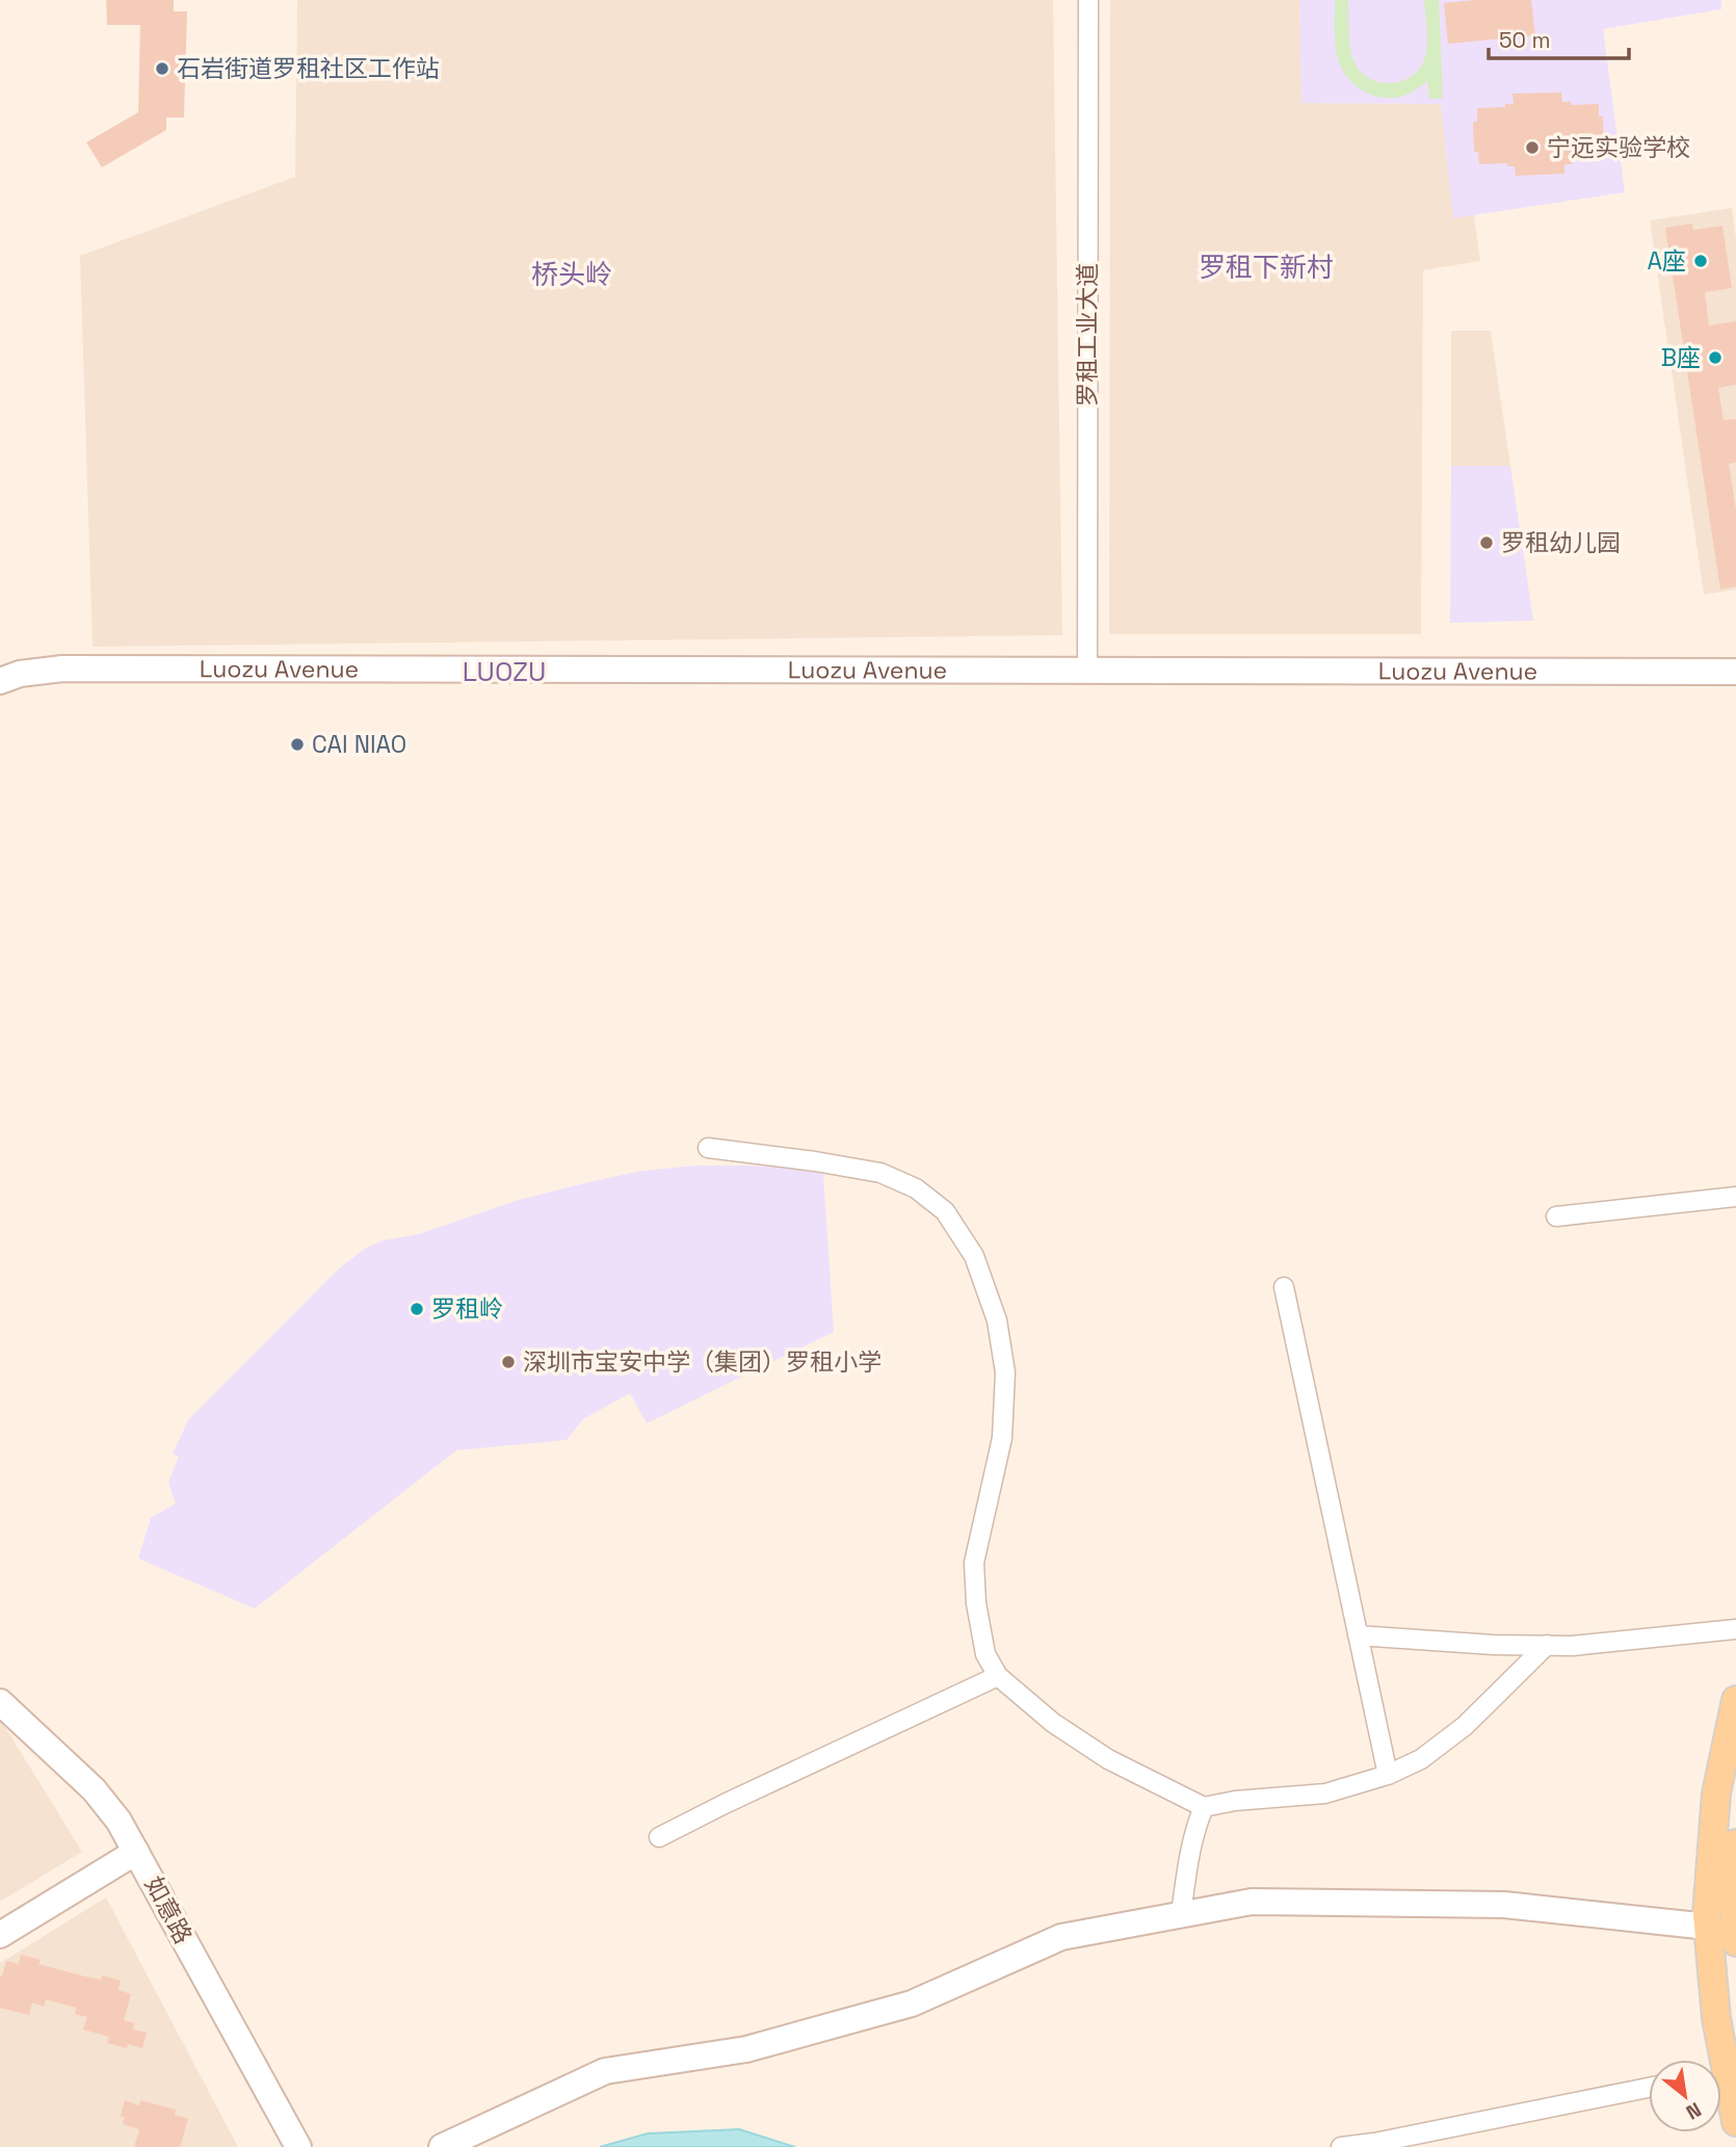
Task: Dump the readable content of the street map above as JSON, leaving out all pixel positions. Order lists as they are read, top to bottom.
{
  "streets": {
    "street": ["罗租工业大道", "Luozu Avenue", "如意路"]
  },
  "crossings": [
    ["罗租工业大道", "Luozu Avenue"]
  ],
  "districts": ["罗租下新村", "桥头岭", "LUOZU"],
  "places": [
    "石岩街道罗租社区工作站",
    "宁远实验学校",
    "A座",
    "B座",
    "罗租幼儿园",
    "CAI NIAO",
    "罗租岭",
    "深圳市宝安中学（集团）罗租小学"
  ],
  "scale_bar": "50 m",
  "north": "bottom right"
}
